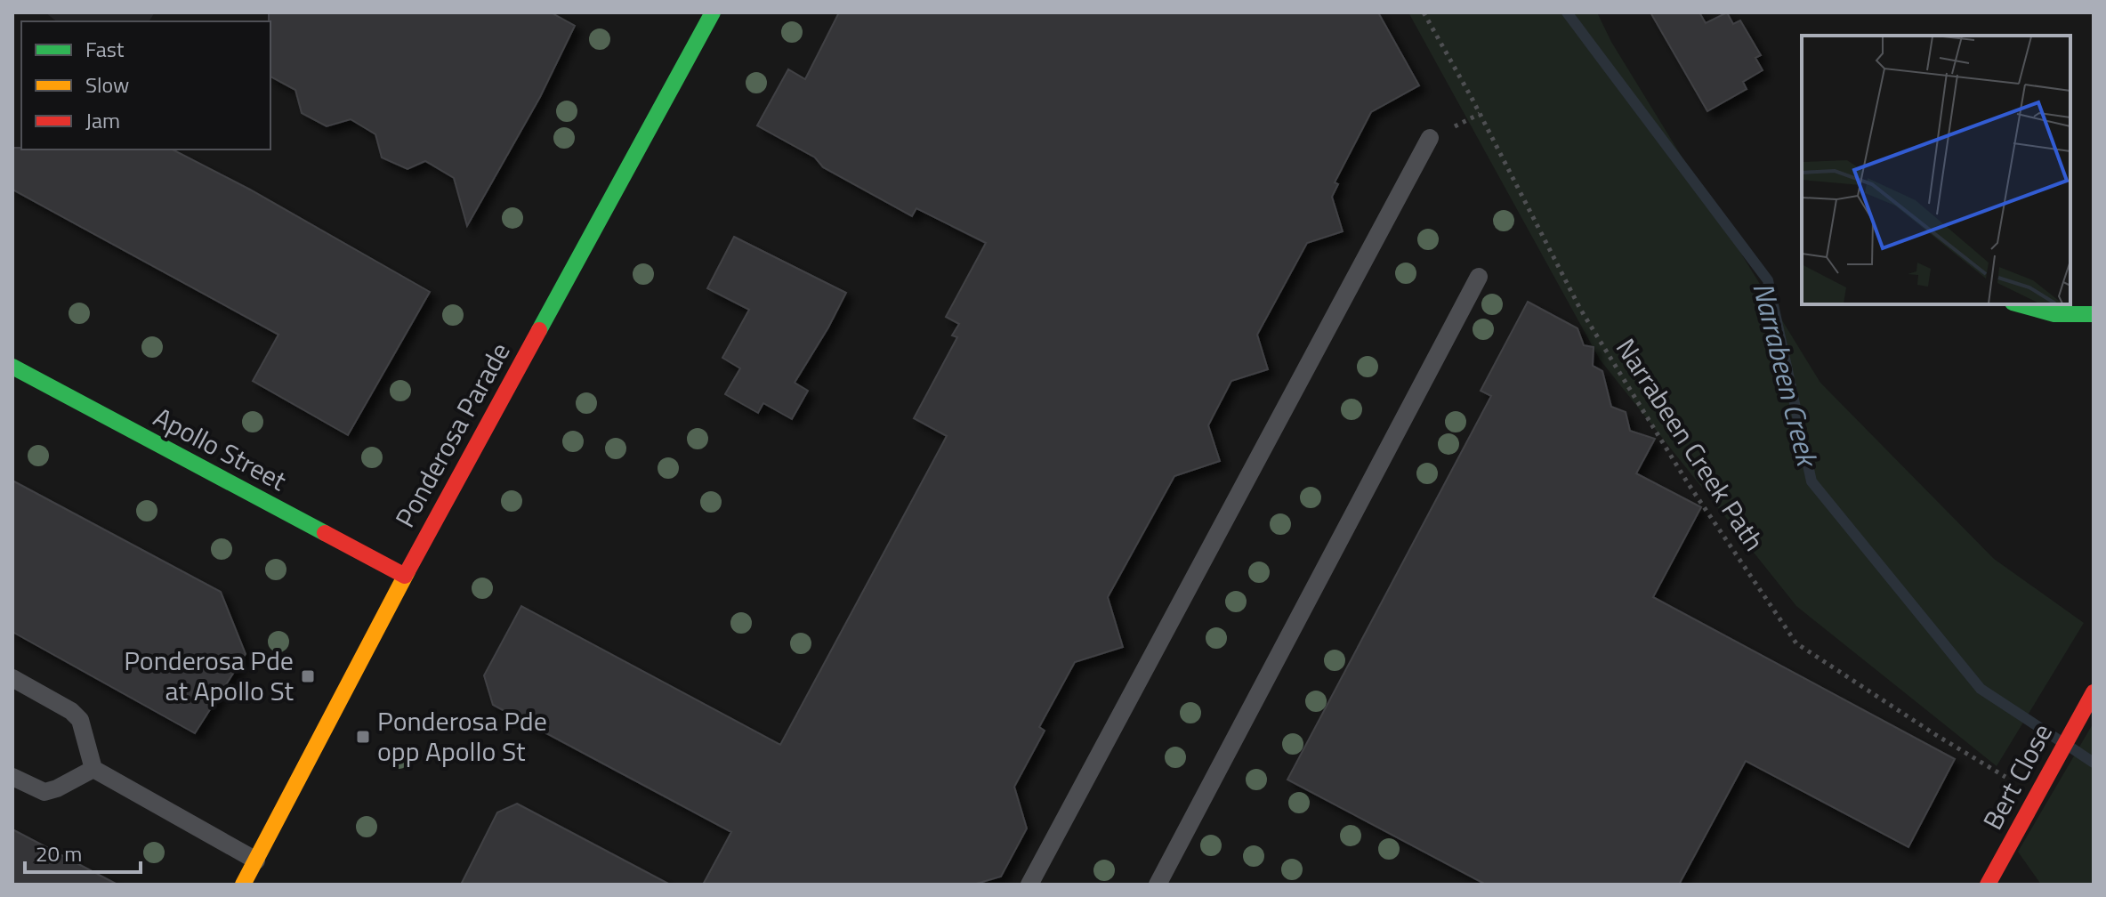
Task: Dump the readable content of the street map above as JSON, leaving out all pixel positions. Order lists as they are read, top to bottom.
{
  "streets": {
    "street": ["Ponderosa Parade", "Apollo Street", "Bert Close"],
    "path": ["Narrabeen Creek Path"]
  },
  "crossings": [
    ["Ponderosa Parade", "Apollo Street"],
    ["Narrabeen Creek Path", "Bert Close"]
  ],
  "water": ["Narrabeen Creek"],
  "places": {
    "transit": ["Ponderosa Pde at Apollo St", "Ponderosa Pde opp Apollo St"]
  },
  "legend": ["Fast", "Slow", "Jam"],
  "scale_bar": "20 m"
}
